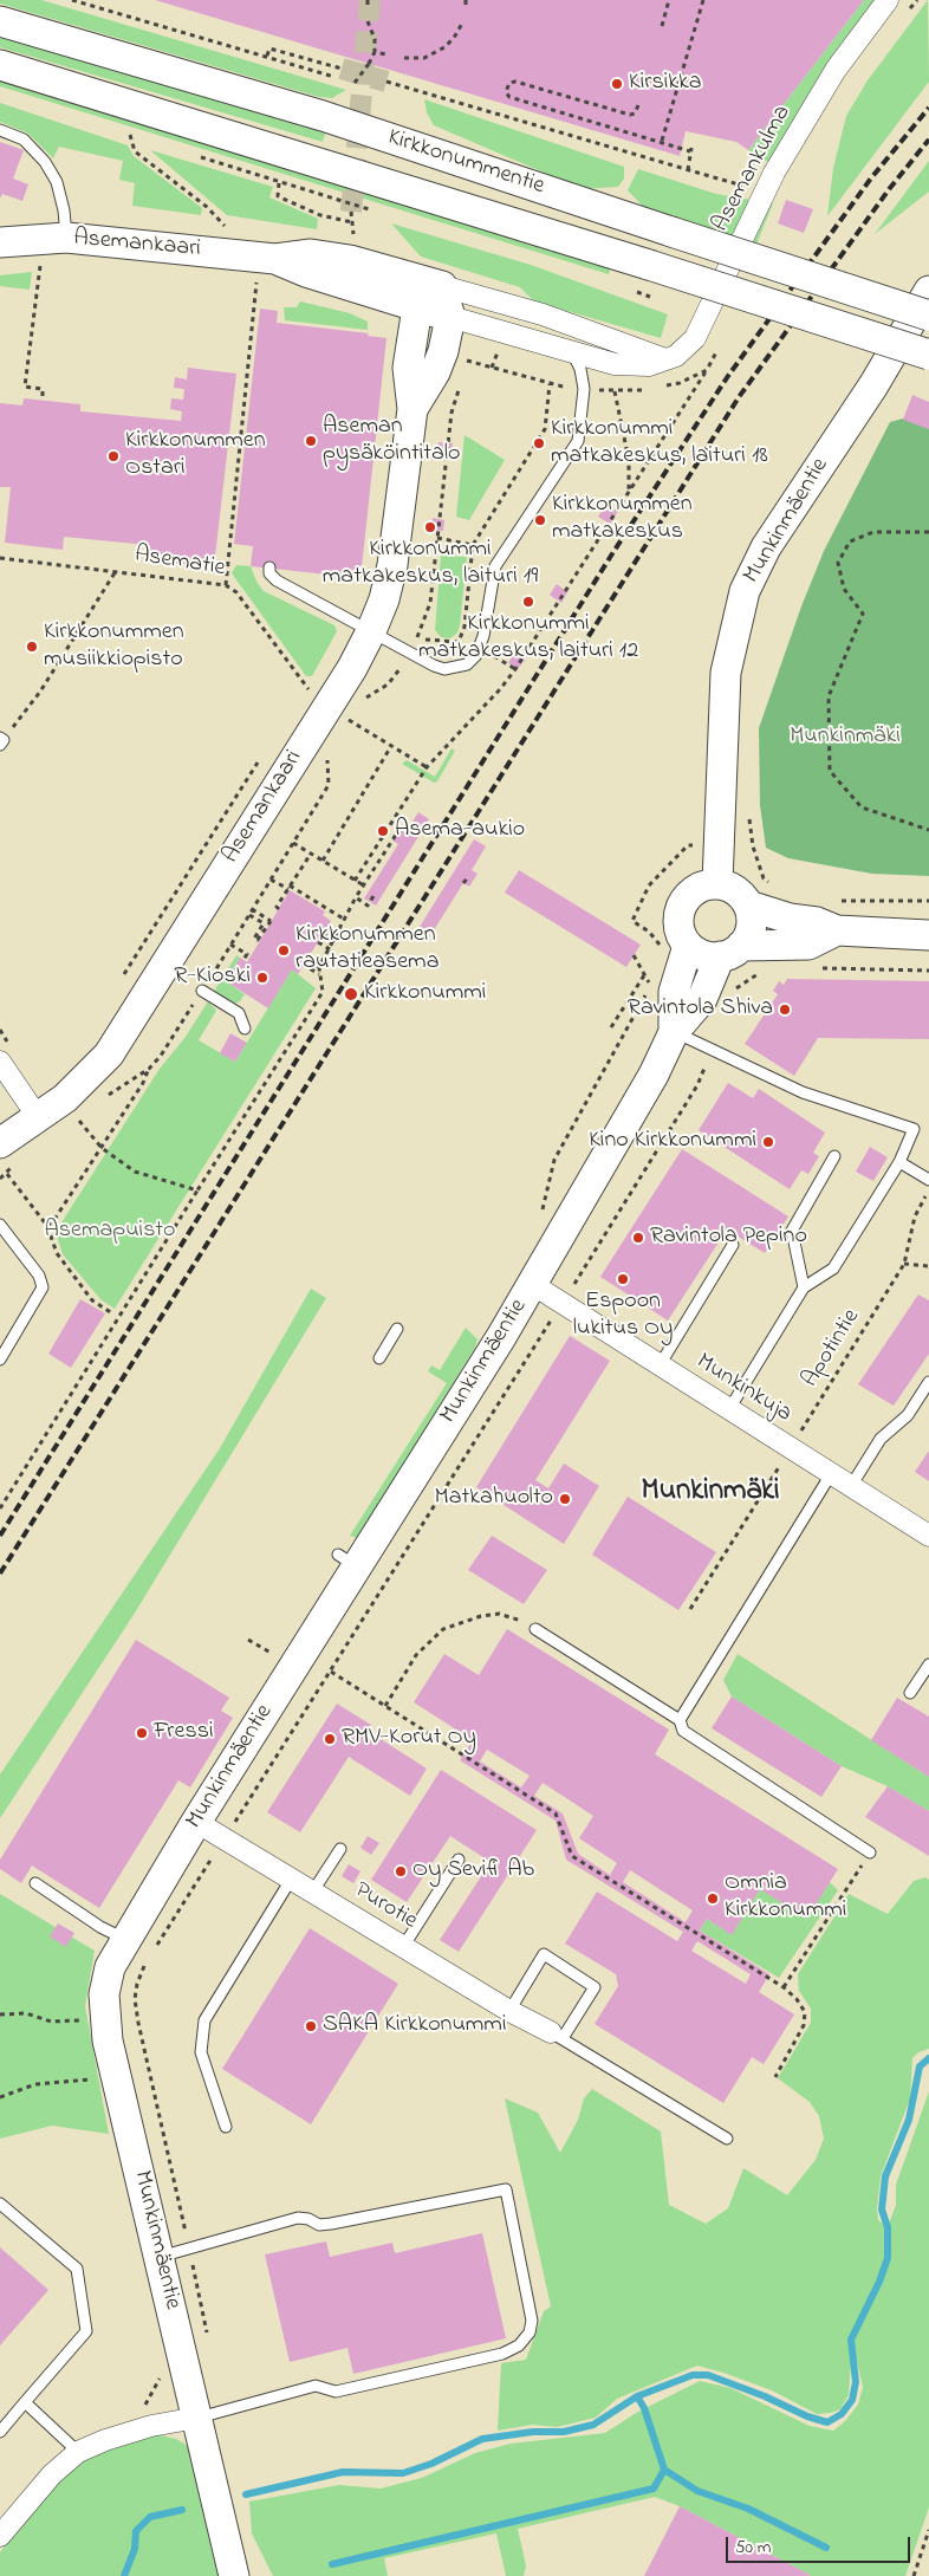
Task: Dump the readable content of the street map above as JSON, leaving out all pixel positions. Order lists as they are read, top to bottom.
{
  "streets": {
    "street": [
      "Kirkkonummentie",
      "Asemankulma",
      "Asemankaari",
      "Munkinmäentie",
      "Munkinkuja",
      "Purotie"
    ],
    "path": ["Asematie", "Apotintie"]
  },
  "crossings": [
    ["Asemankulma", "Asemankaari"],
    ["Munkinmäentie", "Munkinkuja"],
    ["Munkinmäentie", "Purotie"],
    ["Apotintie", "Munkinkuja"]
  ],
  "districts": ["Munkinmäki"],
  "parks": ["Munkinmäki", "Asemapuisto"],
  "places": [
    "Kirsikka",
    "Aseman pysäköintitalo",
    "Kirkkonummi matkakeskus, laituri 18",
    "Kirkkonummen Ostari",
    "Kirkkonummen matkakeskus",
    "Kirkkonummi matkakeskus, laituri 19",
    "Kirkkonummi matkakeskus, laituri 12",
    "Kirkkonummen musiikkiopisto",
    "Asema-aukio",
    "Kirkkonummen rautatieasema",
    "R-Kioski",
    "Kirkkonummi",
    "Ravintola Shiva",
    "Kino Kirkkonummi",
    "Ravintola Pepino",
    "Espoon lukitus Oy",
    "Matkahuolto",
    "Fressi",
    "RMV-Korut Oy",
    "Oy Sevifi Ab",
    "Omnia Kirkkonummi",
    "SAKA Kirkkonummi"
  ],
  "scale_bar": "50 m"
}
